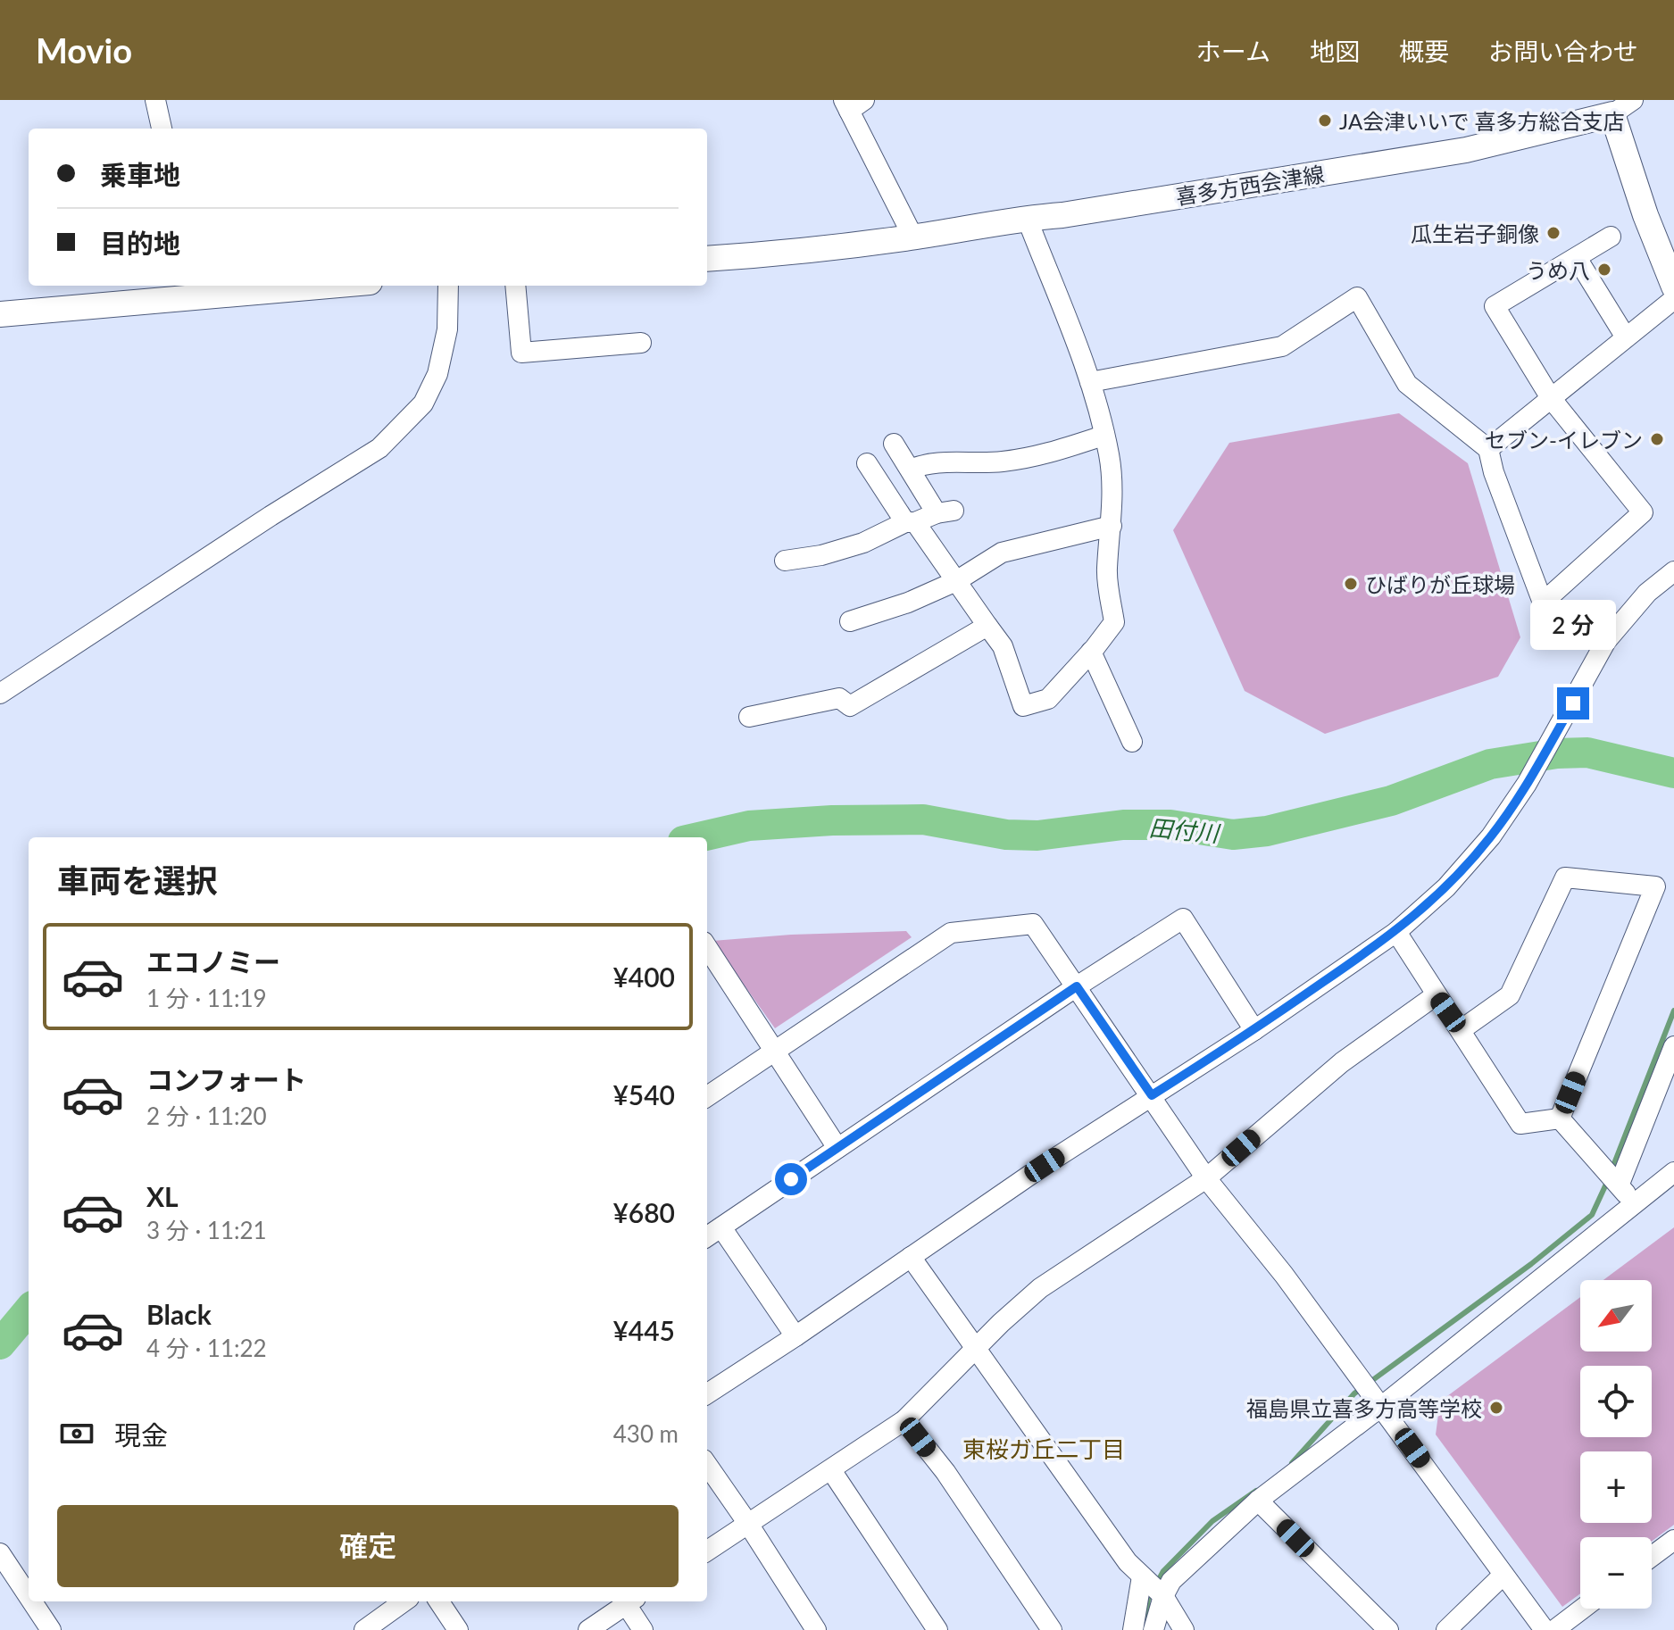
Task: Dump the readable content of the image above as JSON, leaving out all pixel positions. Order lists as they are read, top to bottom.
{
  "streets": {
    "main road": ["喜多方西会津線"]
  },
  "districts": ["東桜ガ丘二丁目"],
  "water": ["田付川"],
  "places": [
    "JA会津いいで 喜多方総合支店",
    "瓜生岩子銅像",
    "うめ八",
    "セブン-イレブン",
    "ひばりが丘球場",
    "福島県立喜多方高等学校"
  ],
  "north": "bottom left",
  "page": {
    "header": "Movio",
    "nav": [
      "ホーム",
      "地図",
      "概要",
      "お問い合わせ"
    ],
    "banner": ["乗車地", "目的地"],
    "bubble": "2 分",
    "heading": "車両を選択",
    "list": [
      {
        "name": "エコノミー",
        "note": "1 分 · 11:19",
        "value": "¥400"
      },
      {
        "name": "コンフォート",
        "note": "2 分 · 11:20",
        "value": "¥540"
      },
      {
        "name": "XL",
        "note": "3 分 · 11:21",
        "value": "¥680"
      },
      {
        "name": "Black",
        "note": "4 分 · 11:22",
        "value": "¥445"
      }
    ],
    "map_buttons": ["+", "−"],
    "pay": ["現金", "430 m"],
    "buttons": "確定"
  }
}
